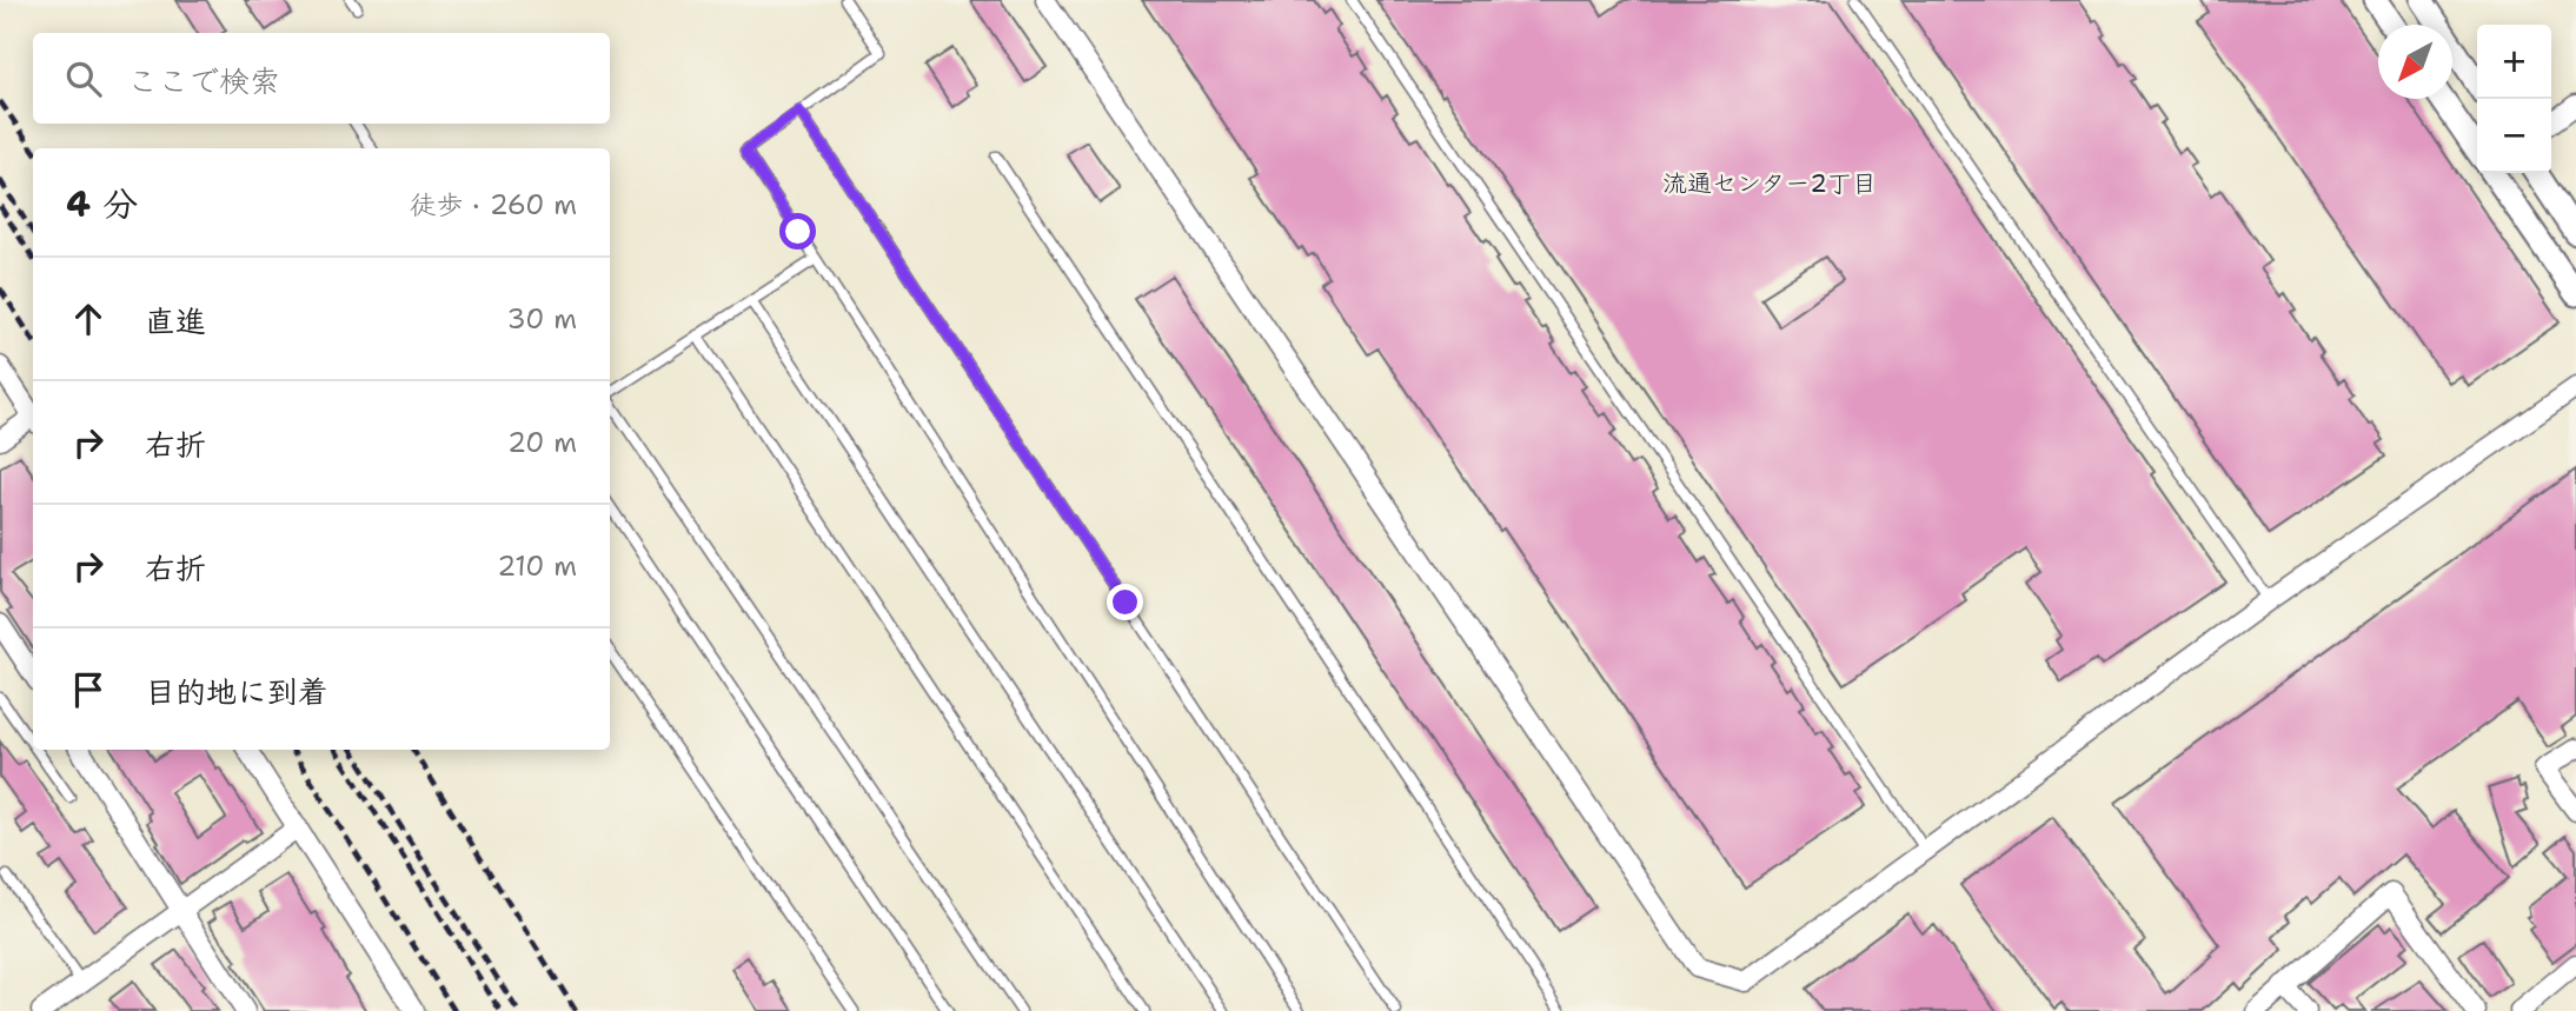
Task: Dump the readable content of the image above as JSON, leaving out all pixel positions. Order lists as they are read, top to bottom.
{
  "districts": ["流通センター2丁目"],
  "north": "bottom left",
  "page": {
    "map_buttons": ["+", "−"],
    "search": "ここで検索",
    "heading": ["4 分", "徒歩 · 260 m"],
    "list": [
      ["直進", "30 m"],
      ["右折", "20 m"],
      ["右折", "210 m"],
      "目的地に到着"
    ]
  }
}
